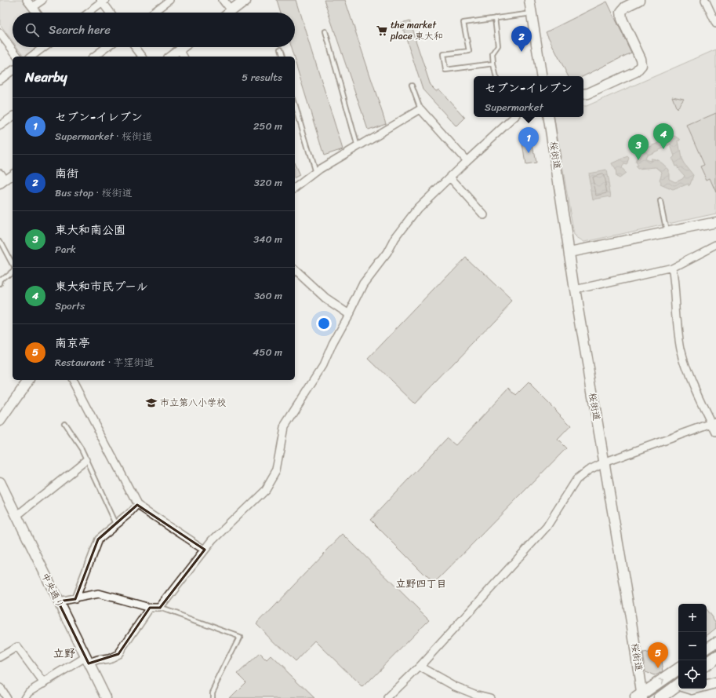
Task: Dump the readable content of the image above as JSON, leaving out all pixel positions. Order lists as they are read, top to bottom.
{
  "streets": {
    "street": ["桜街道", "中央通り"]
  },
  "districts": ["立野四丁目", "立野"],
  "places": {
    "supermarket": ["the market place 東大和"],
    "school or university": ["市立第八小学校"]
  },
  "page": {
    "search": "Search here",
    "pins": [
      "2",
      "4",
      "1",
      "3",
      "5"
    ],
    "heading": ["Nearby", "5 results"],
    "popup": ["セブン-イレブン", "Supermarket"],
    "list": [
      {
        "mark": "1",
        "name": "セブン-イレブン",
        "note": "Supermarket · 桜街道",
        "value": "250 m"
      },
      {
        "mark": "2",
        "name": "南街",
        "note": "Bus stop · 桜街道",
        "value": "320 m"
      },
      {
        "mark": "3",
        "name": "東大和南公園",
        "note": "Park",
        "value": "340 m"
      },
      {
        "mark": "4",
        "name": "東大和市民プール",
        "note": "Sports",
        "value": "360 m"
      },
      {
        "mark": "5",
        "name": "南京亭",
        "note": "Restaurant · 芋窪街道",
        "value": "450 m"
      }
    ],
    "map_buttons": ["+", "−"]
  }
}
